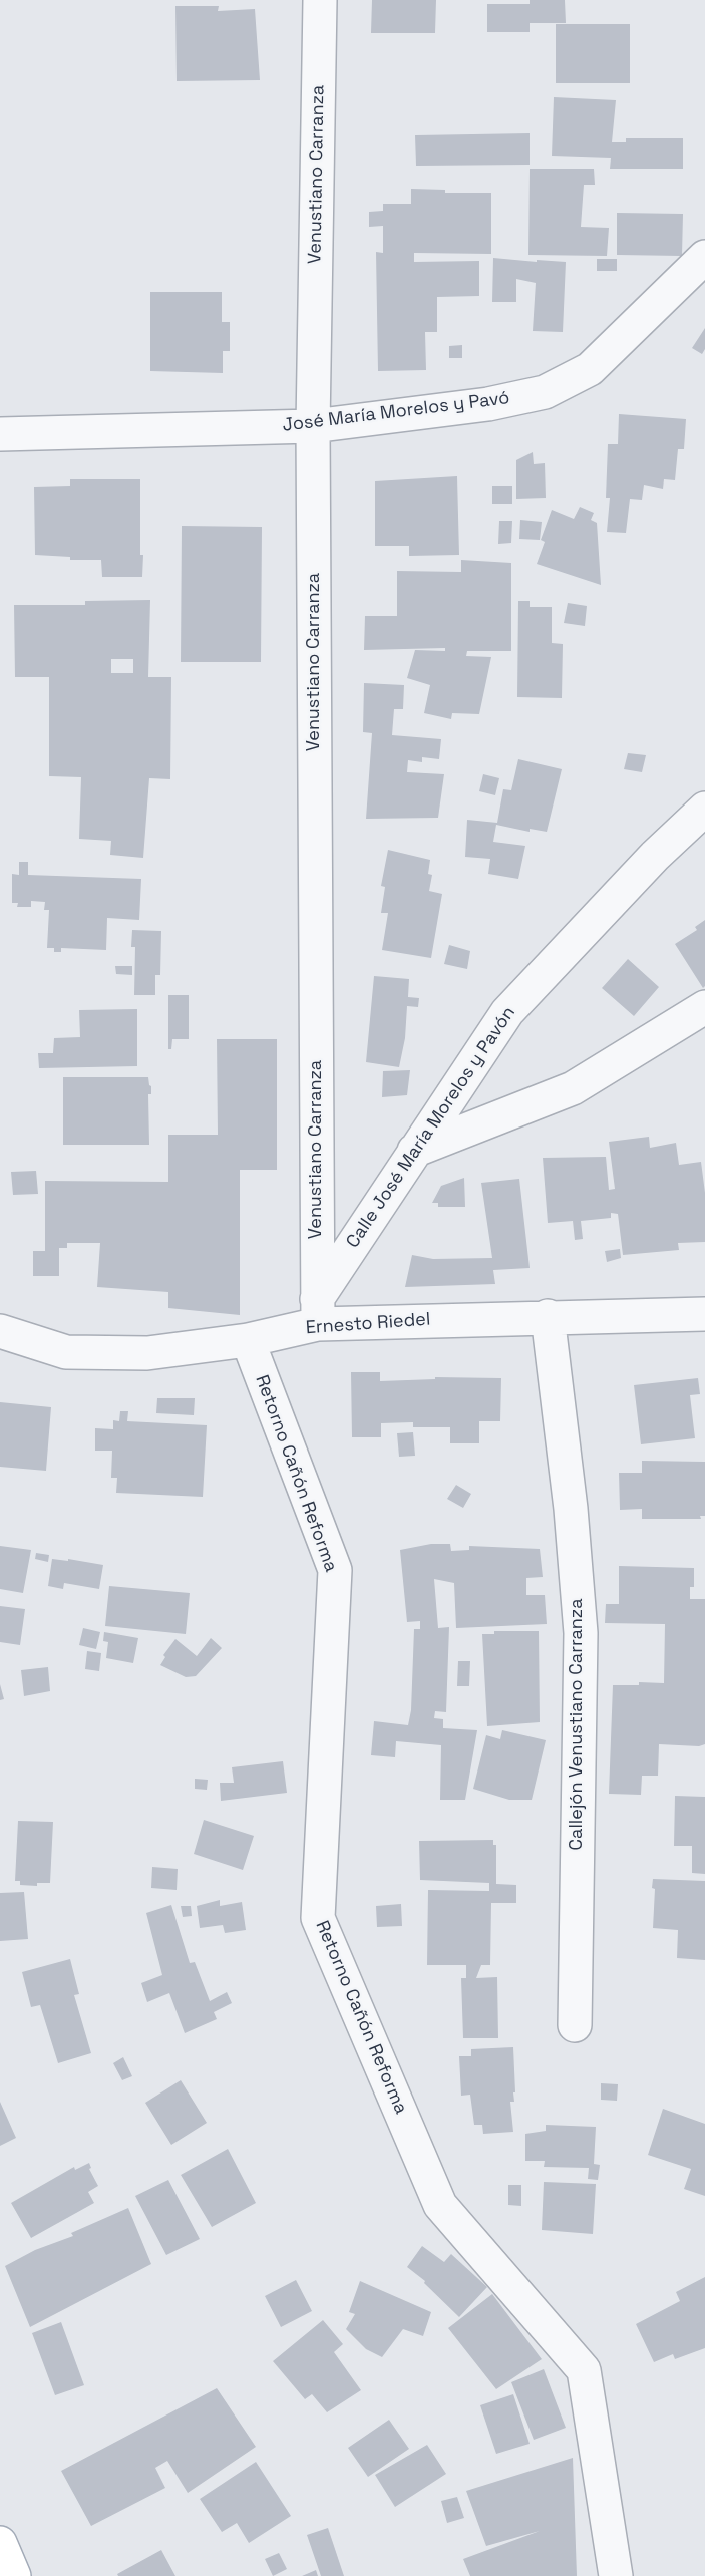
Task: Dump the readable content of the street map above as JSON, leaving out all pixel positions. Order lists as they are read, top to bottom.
{
  "streets": {
    "street": [
      "Venustiano Carranza",
      "José María Morelos y Pavó",
      "Calle José María Morelos y Pavón",
      "Ernesto Riedel",
      "Retorno Cañón Reforma",
      "Callejón Venustiano Carranza"
    ]
  },
  "crossings": [
    ["Venustiano Carranza", "José María Morelos y Pavó"],
    ["Venustiano Carranza", "Calle José María Morelos y Pavón"],
    ["Venustiano Carranza", "Ernesto Riedel"],
    ["Calle José María Morelos y Pavón", "Ernesto Riedel"],
    ["Ernesto Riedel", "Retorno Cañón Reforma"],
    ["Ernesto Riedel", "Callejón Venustiano Carranza"]
  ]
}
